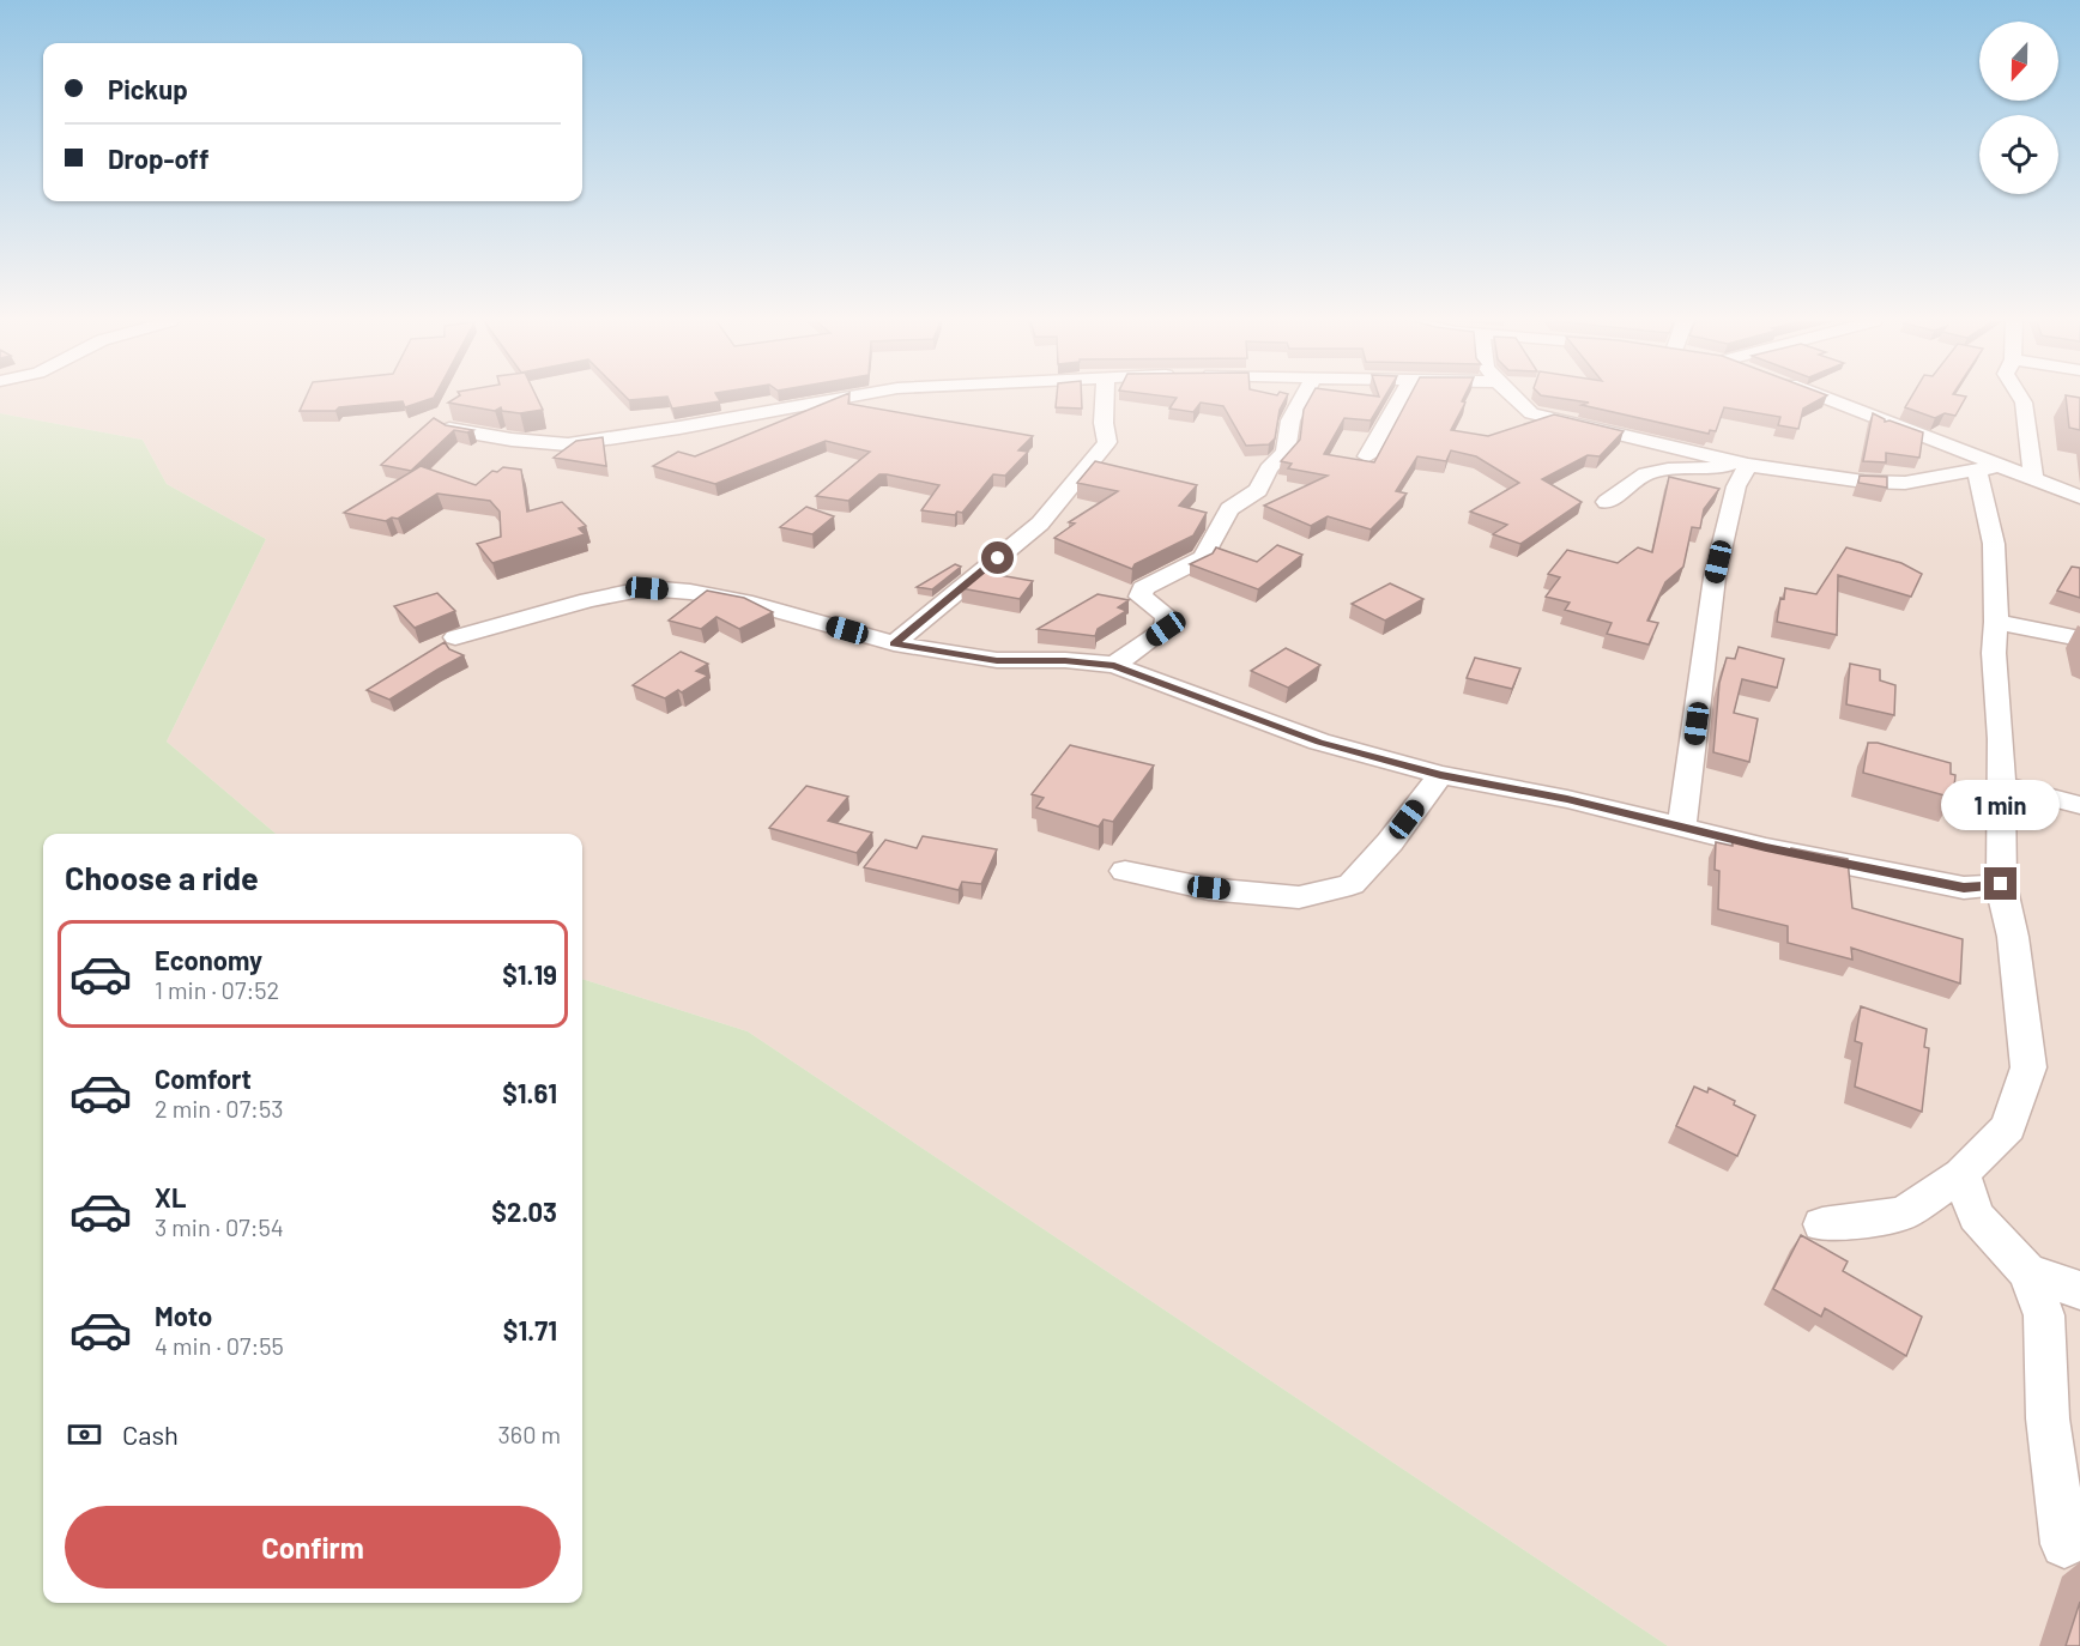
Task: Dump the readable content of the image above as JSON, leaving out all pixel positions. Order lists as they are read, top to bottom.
{
  "north": "bottom",
  "page": {
    "banner": ["Pickup", "Drop-off"],
    "bubble": "1 min",
    "heading": "Choose a ride",
    "list": [
      {
        "name": "Economy",
        "note": "1 min · 07:52",
        "value": "$1.19"
      },
      {
        "name": "Comfort",
        "note": "2 min · 07:53",
        "value": "$1.61"
      },
      {
        "name": "XL",
        "note": "3 min · 07:54",
        "value": "$2.03"
      },
      {
        "name": "Moto",
        "note": "4 min · 07:55",
        "value": "$1.71"
      }
    ],
    "pay": ["Cash", "360 m"],
    "buttons": "Confirm"
  }
}
